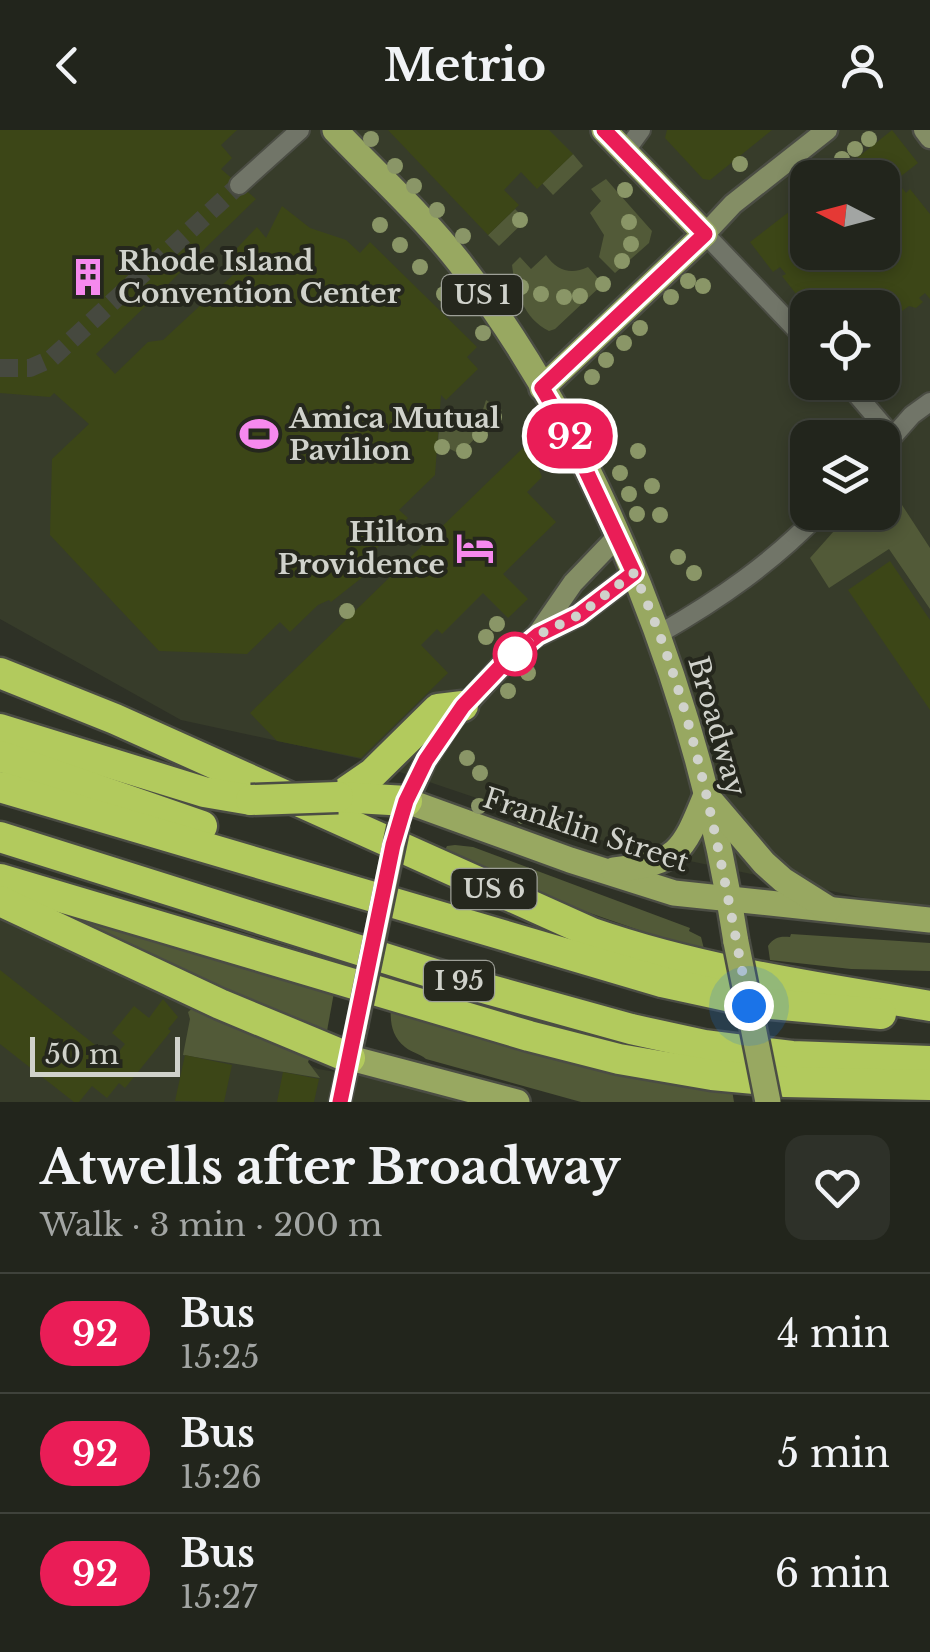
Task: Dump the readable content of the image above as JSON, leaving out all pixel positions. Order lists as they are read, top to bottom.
{
  "streets": {
    "highway": ["US 6", "I 95"],
    "main road": ["US 1", "Broadway", "Franklin Street"]
  },
  "crossings": [
    ["US 1", "Broadway"],
    ["Broadway", "Franklin Street"]
  ],
  "places": {
    "building": ["Rhode Island Convention Center"],
    "sports": ["Amica Mutual Pavilion"],
    "hotel": ["Hilton Providence"]
  },
  "lines": ["bus line 92"],
  "scale_bar": "50 m",
  "north": "left",
  "page": {
    "header": "Metrio",
    "on_map": "92",
    "scale": "50 m",
    "heading": ["Atwells after Broadway", "Walk · 3 min · 200 m"],
    "list": [
      {
        "mark": "92",
        "name": "Bus",
        "note": "15:25",
        "value": "4 min"
      },
      {
        "mark": "92",
        "name": "Bus",
        "note": "15:26",
        "value": "5 min"
      },
      {
        "mark": "92",
        "name": "Bus",
        "note": "15:27",
        "value": "6 min"
      }
    ]
  }
}
